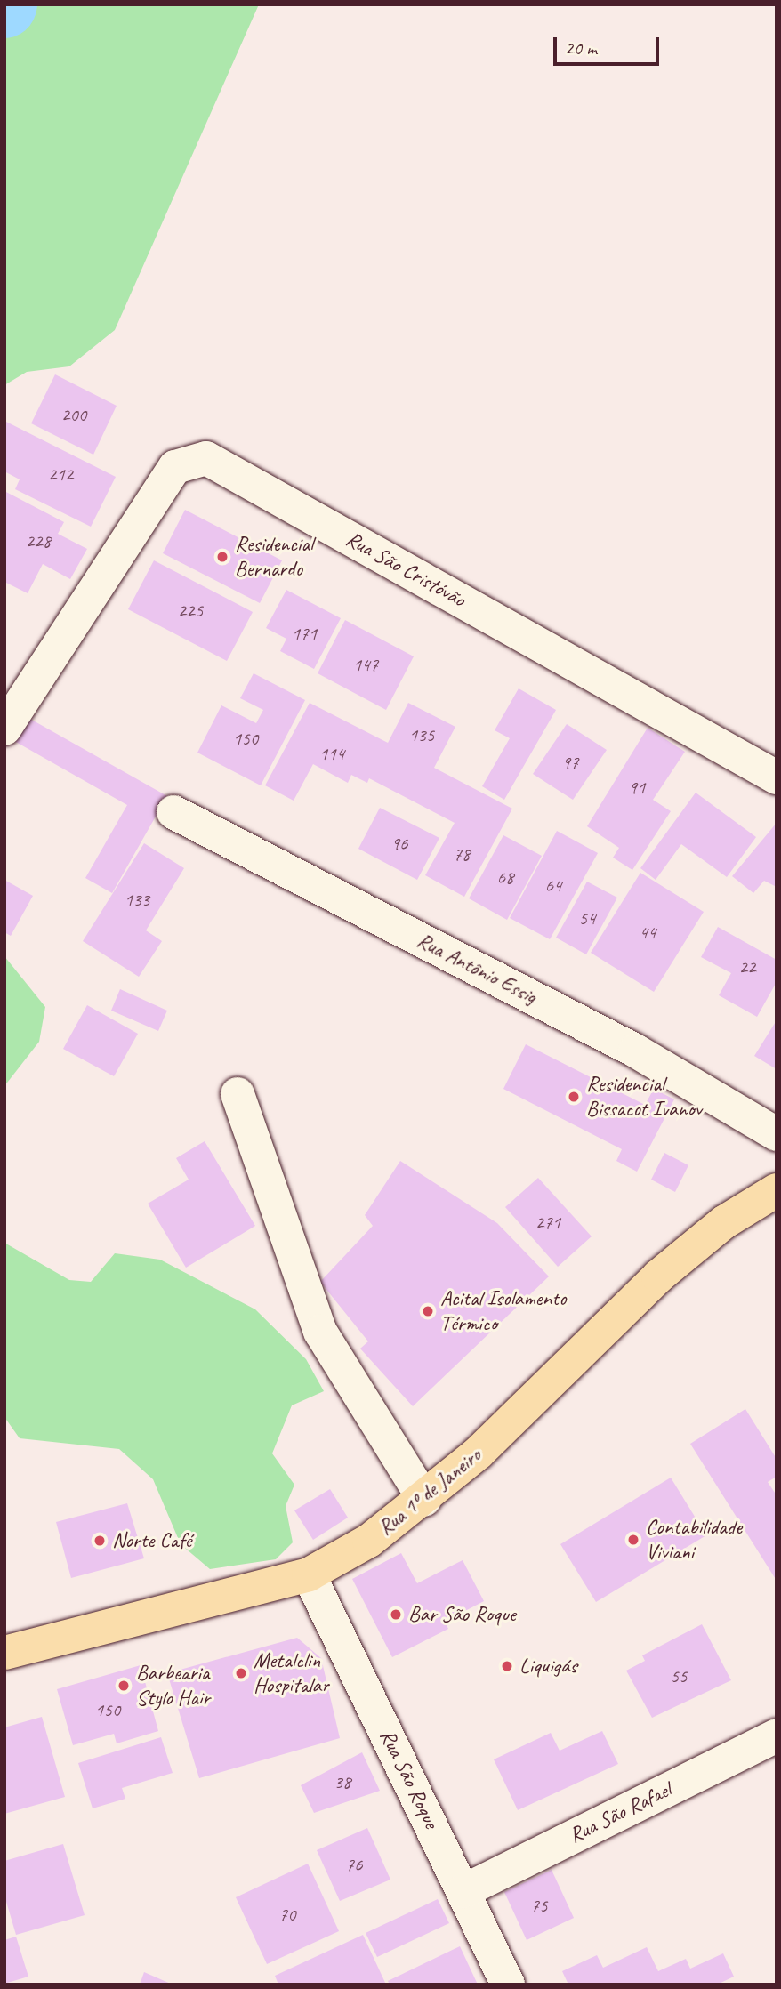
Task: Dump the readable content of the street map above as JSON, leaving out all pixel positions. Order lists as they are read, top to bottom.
{
  "streets": {
    "main road": ["Rua 1º de Janeiro"],
    "street": [
      "Rua São Cristóvão",
      "Rua Antônio Essig",
      "Rua São Roque",
      "Rua São Rafael"
    ]
  },
  "crossings": [
    ["Rua 1º de Janeiro", "Rua São Roque"],
    ["Rua São Roque", "Rua São Rafael"]
  ],
  "places": [
    "Residencial Bernardo",
    "Residencial Bissacot Ivanov",
    "Acital Isolamento Térmico",
    "Contabilidade Viviani",
    "Norte Café",
    "Bar São Roque",
    "Liquigás",
    "Metalclin Hospitalar",
    "Barbearia Stylo Hair"
  ],
  "house_numbers": [
    "200",
    "212",
    "228",
    "225",
    "171",
    "147",
    "135",
    "150",
    "114",
    "97",
    "91",
    "96",
    "78",
    "68",
    "64",
    "133",
    "54",
    "44",
    "22",
    "271",
    "55",
    "150",
    "38",
    "76",
    "75",
    "70"
  ],
  "scale_bar": "20 m"
}
